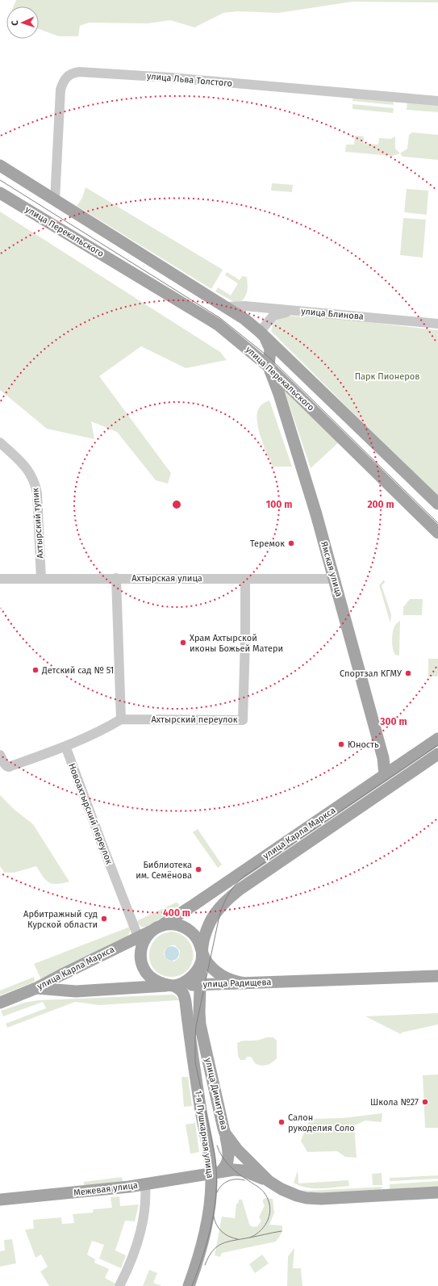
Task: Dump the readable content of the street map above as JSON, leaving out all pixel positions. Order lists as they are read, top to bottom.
{
  "streets": {
    "main road": [
      "улица Перекальского",
      "Ямская улица",
      "улица Карла Маркса",
      "улица Радищева",
      "улица Димитрова",
      "1-я Пушкарная улица",
      "Межевая улица"
    ],
    "street": [
      "улица Льва Толстого",
      "улица Блинова",
      "Ахтырский тупик",
      "Ахтырская улица",
      "Ахтырский переулок",
      "Новоахтырский переулок"
    ]
  },
  "crossings": [
    ["улица Перекальского", "Ямская улица"],
    ["Ахтырский тупик", "Ахтырская улица"],
    ["Ямская улица", "Ахтырская улица"],
    ["Ямская улица", "улица Карла Маркса"],
    ["Ахтырская улица", "Ахтырский переулок"],
    ["Новоахтырский переулок", "улица Карла Маркса"],
    ["улица Карла Маркса", "улица Радищева"],
    ["улица Карла Маркса", "улица Димитрова"],
    ["улица Радищева", "улица Димитрова"],
    ["улица Радищева", "1-я Пушкарная улица"],
    ["улица Димитрова", "Межевая улица"],
    ["1-я Пушкарная улица", "Межевая улица"]
  ],
  "parks": ["Парк Пионеров"],
  "places": [
    "Теремок",
    "Храм Ахтырской иконы Божьей Матери",
    "Детский сад № 51",
    "Спортзал КГМУ",
    "Юность",
    "Библиотека им. Семёнова",
    "Арбитражный суд Курской области",
    "Школа №27",
    "Салон рукоделия Соло"
  ],
  "north": "left",
  "rings": [
    "100 m",
    "200 m",
    "300 m",
    "400 m"
  ]
}
